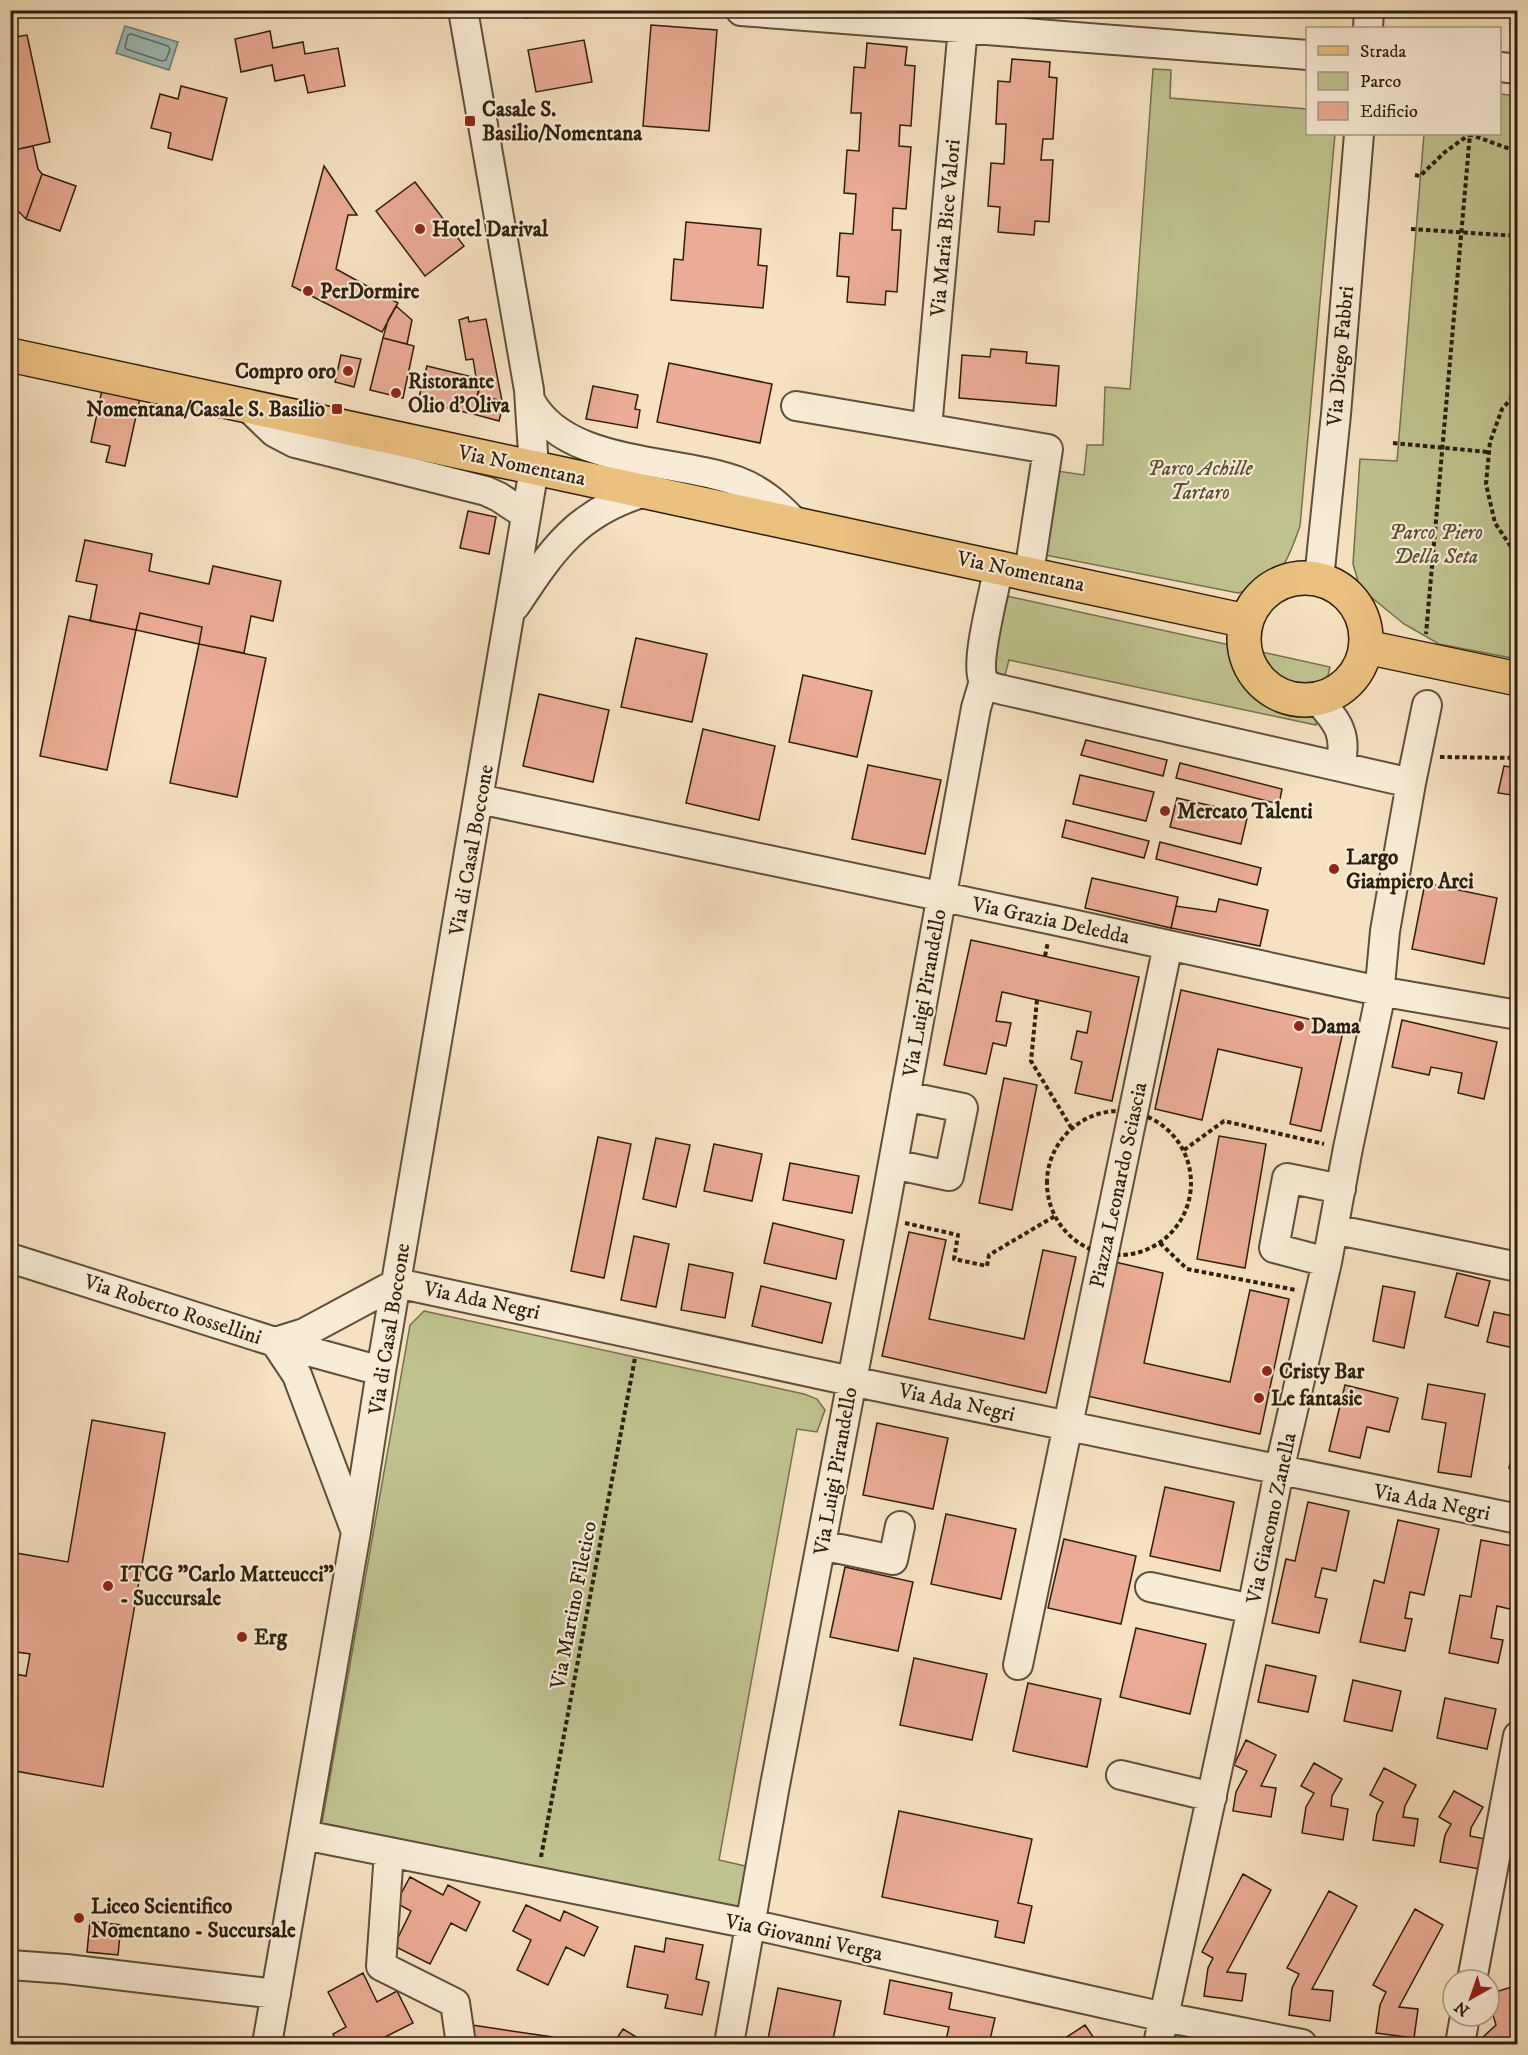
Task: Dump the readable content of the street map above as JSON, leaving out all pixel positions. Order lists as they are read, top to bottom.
{
  "streets": {
    "main road": ["Via Nomentana"],
    "street": [
      "Via Maria Bice Valori",
      "Via Diego Fabbri",
      "Via di Casal Boccone",
      "Via Grazia Deledda",
      "Via Luigi Pirandello",
      "Piazza Leonardo Sciascia",
      "Via Ada Negri",
      "Via Roberto Rossellini",
      "Via Giacomo Zanella",
      "Via Giovanni Verga"
    ],
    "path": ["Via Martino Filetico"]
  },
  "crossings": [
    ["Via Diego Fabbri", "Via Nomentana"],
    ["Via Nomentana", "Via di Casal Boccone"],
    ["Via Nomentana", "Via Luigi Pirandello"],
    ["Via di Casal Boccone", "Via Grazia Deledda"],
    ["Via di Casal Boccone", "Via Ada Negri"],
    ["Via di Casal Boccone", "Via Roberto Rossellini"],
    ["Via di Casal Boccone", "Via Giovanni Verga"],
    ["Via Grazia Deledda", "Via Luigi Pirandello"],
    ["Via Grazia Deledda", "Piazza Leonardo Sciascia"],
    ["Via Grazia Deledda", "Via Giacomo Zanella"],
    ["Via Luigi Pirandello", "Via Ada Negri"],
    ["Via Luigi Pirandello", "Via Giovanni Verga"],
    ["Piazza Leonardo Sciascia", "Via Ada Negri"],
    ["Via Ada Negri", "Via Roberto Rossellini"],
    ["Via Ada Negri", "Via Giacomo Zanella"],
    ["Via Ada Negri", "Via Martino Filetico"],
    ["Via Giacomo Zanella", "Via Giovanni Verga"],
    ["Via Martino Filetico", "Via Giovanni Verga"]
  ],
  "parks": ["Parco Achille Tartaro", "Parco Piero Della Seta"],
  "places": {
    "transit": ["Casale S. Basilio/Nomentana", "Nomentana/Casale S. Basilio"],
    "other": [
      "Hotel Darival",
      "PerDormire",
      "Compro oro",
      "Ristorante Olio d'Oliva",
      "Mercato Talenti",
      "Largo Giampiero Arci",
      "Dama",
      "Cristy Bar",
      "Le fantasie",
      "ITCG \"Carlo Matteucci\" - Succursale",
      "Erg",
      "Liceo Scientifico Nomentano - Succursale"
    ]
  },
  "legend": ["Strada", "Parco", "Edificio"],
  "north": "bottom left"
}
